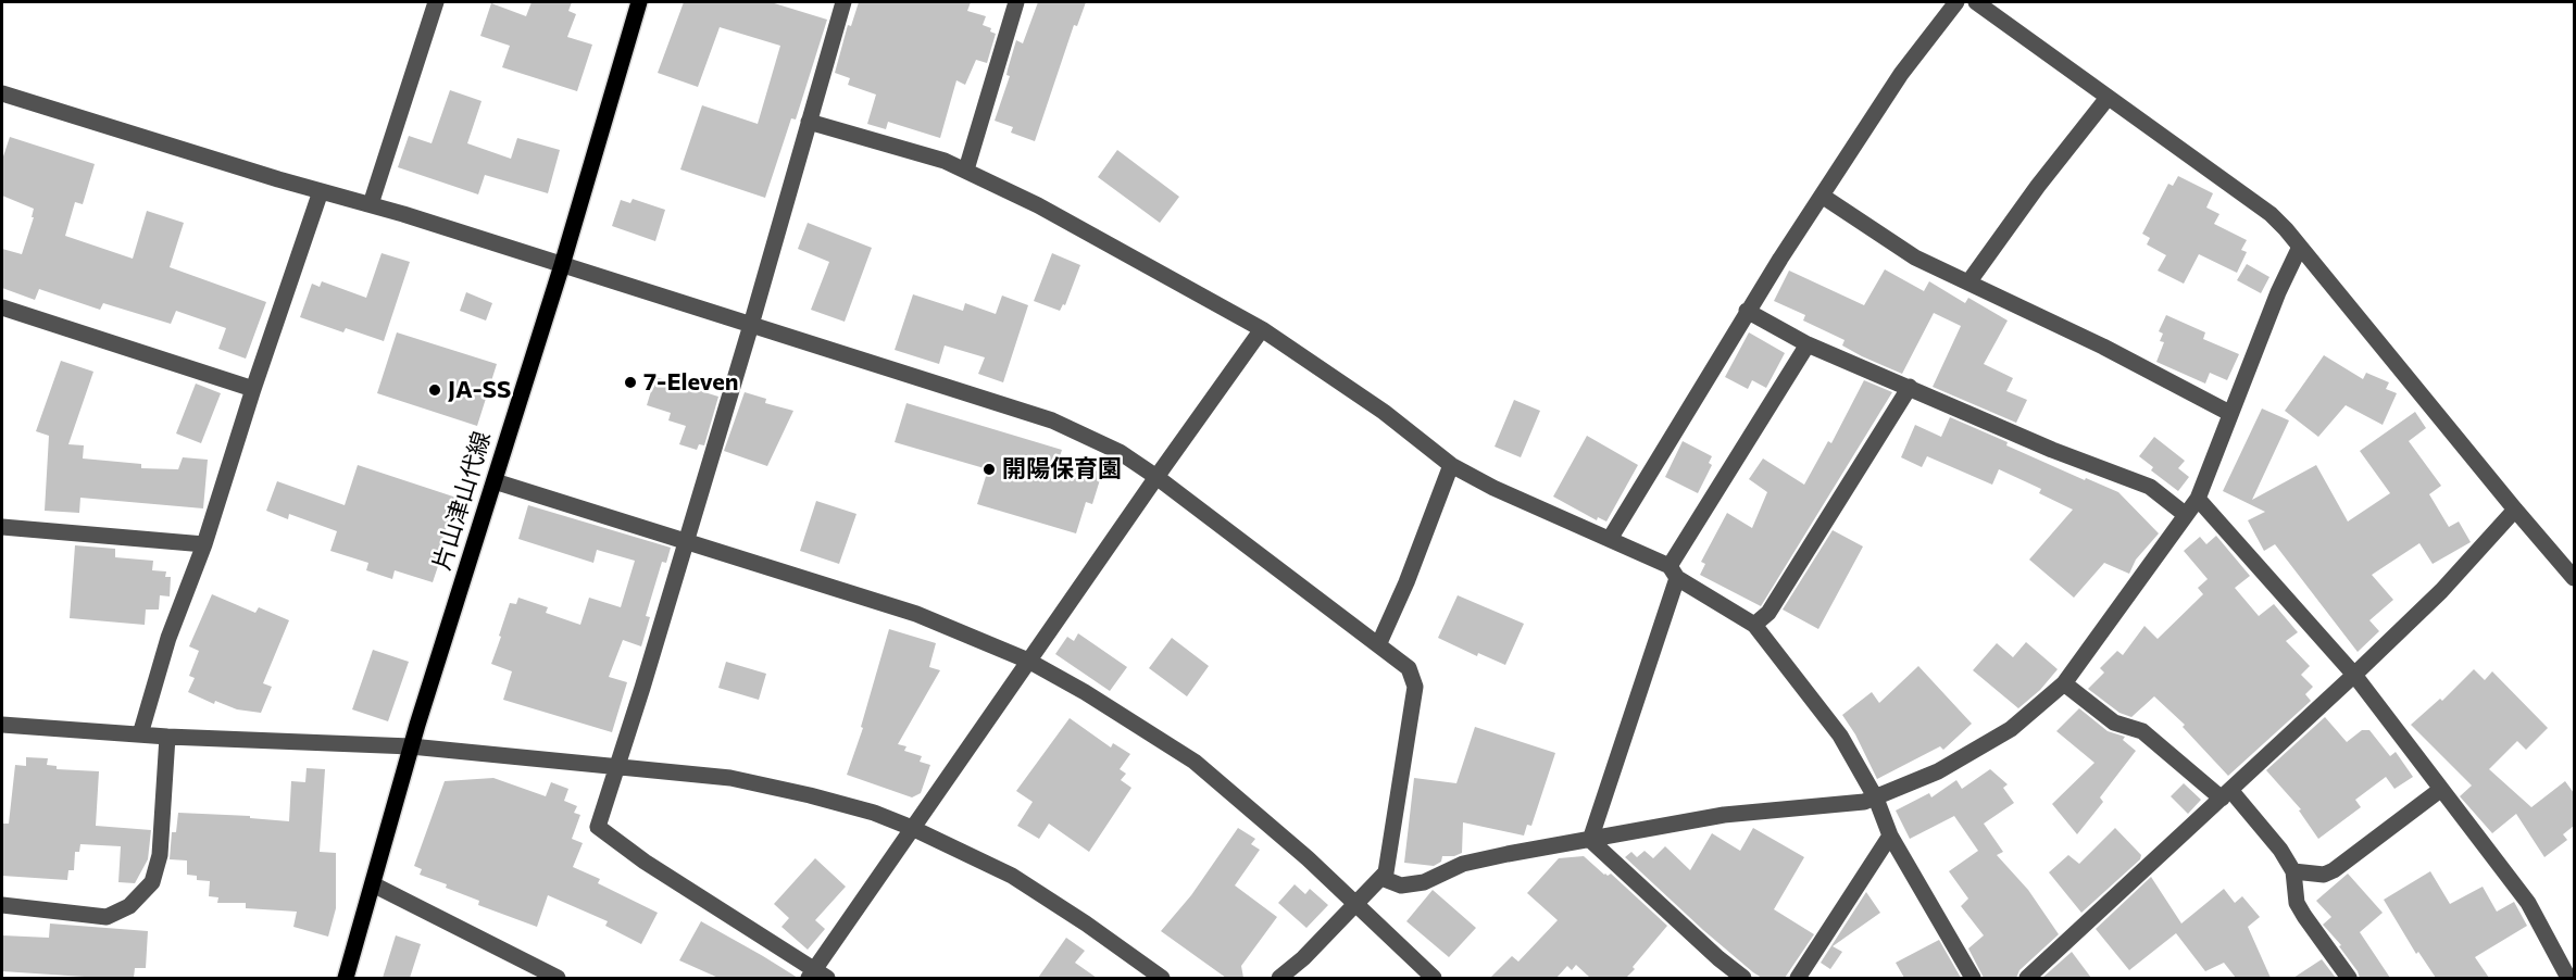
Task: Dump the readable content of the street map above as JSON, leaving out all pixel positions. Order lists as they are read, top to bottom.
{
  "streets": {
    "main road": ["片山津山代線"]
  },
  "places": ["7-Eleven", "JA-SS", "開陽保育園"]
}
